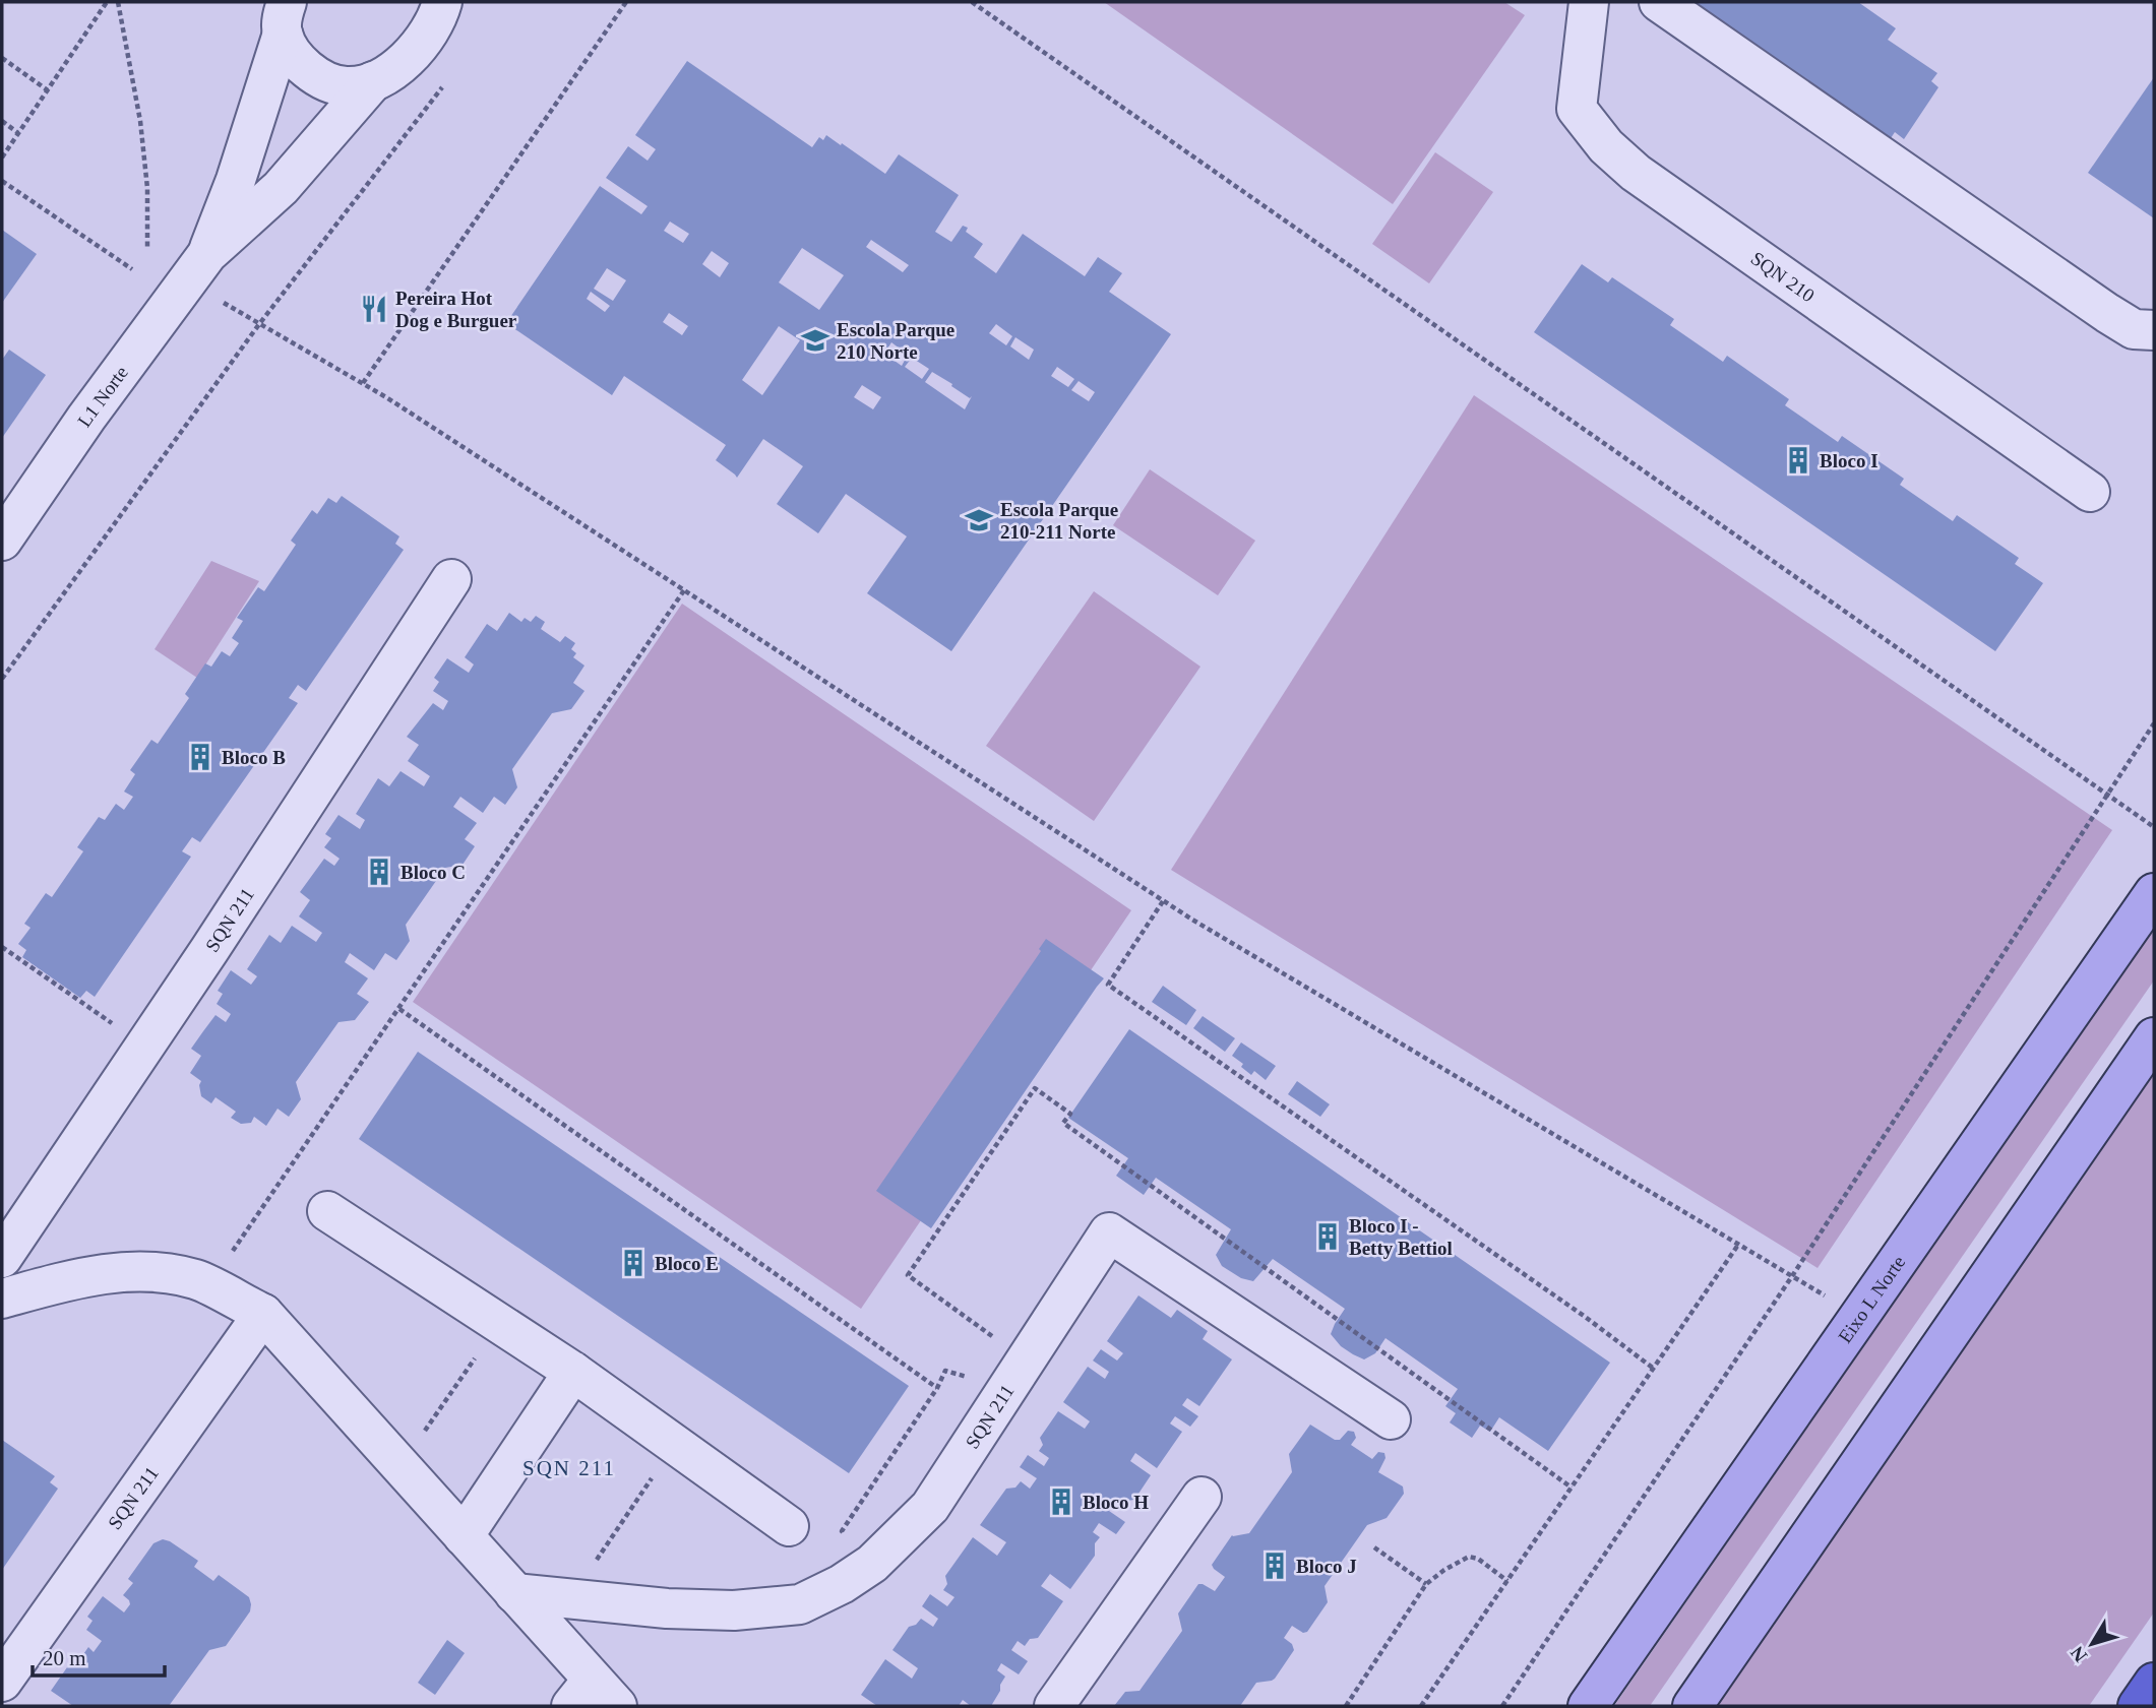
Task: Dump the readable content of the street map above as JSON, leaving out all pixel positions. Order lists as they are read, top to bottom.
{
  "streets": {
    "main road": ["Eixo L Norte"],
    "street": ["SQN 210", "L1 Norte", "SQN 211"]
  },
  "districts": ["SQN 211"],
  "places": {
    "restaurant": ["Pereira Hot Dog e Burguer"],
    "school or university": ["Escola Parque 210 Norte", "Escola Parque 210-211 Norte"],
    "building": [
      "Bloco I",
      "Bloco B",
      "Bloco C",
      "Bloco I - Betty Bettiol",
      "Bloco E",
      "Bloco H",
      "Bloco J"
    ]
  },
  "scale_bar": "20 m",
  "north": "bottom left"
}
